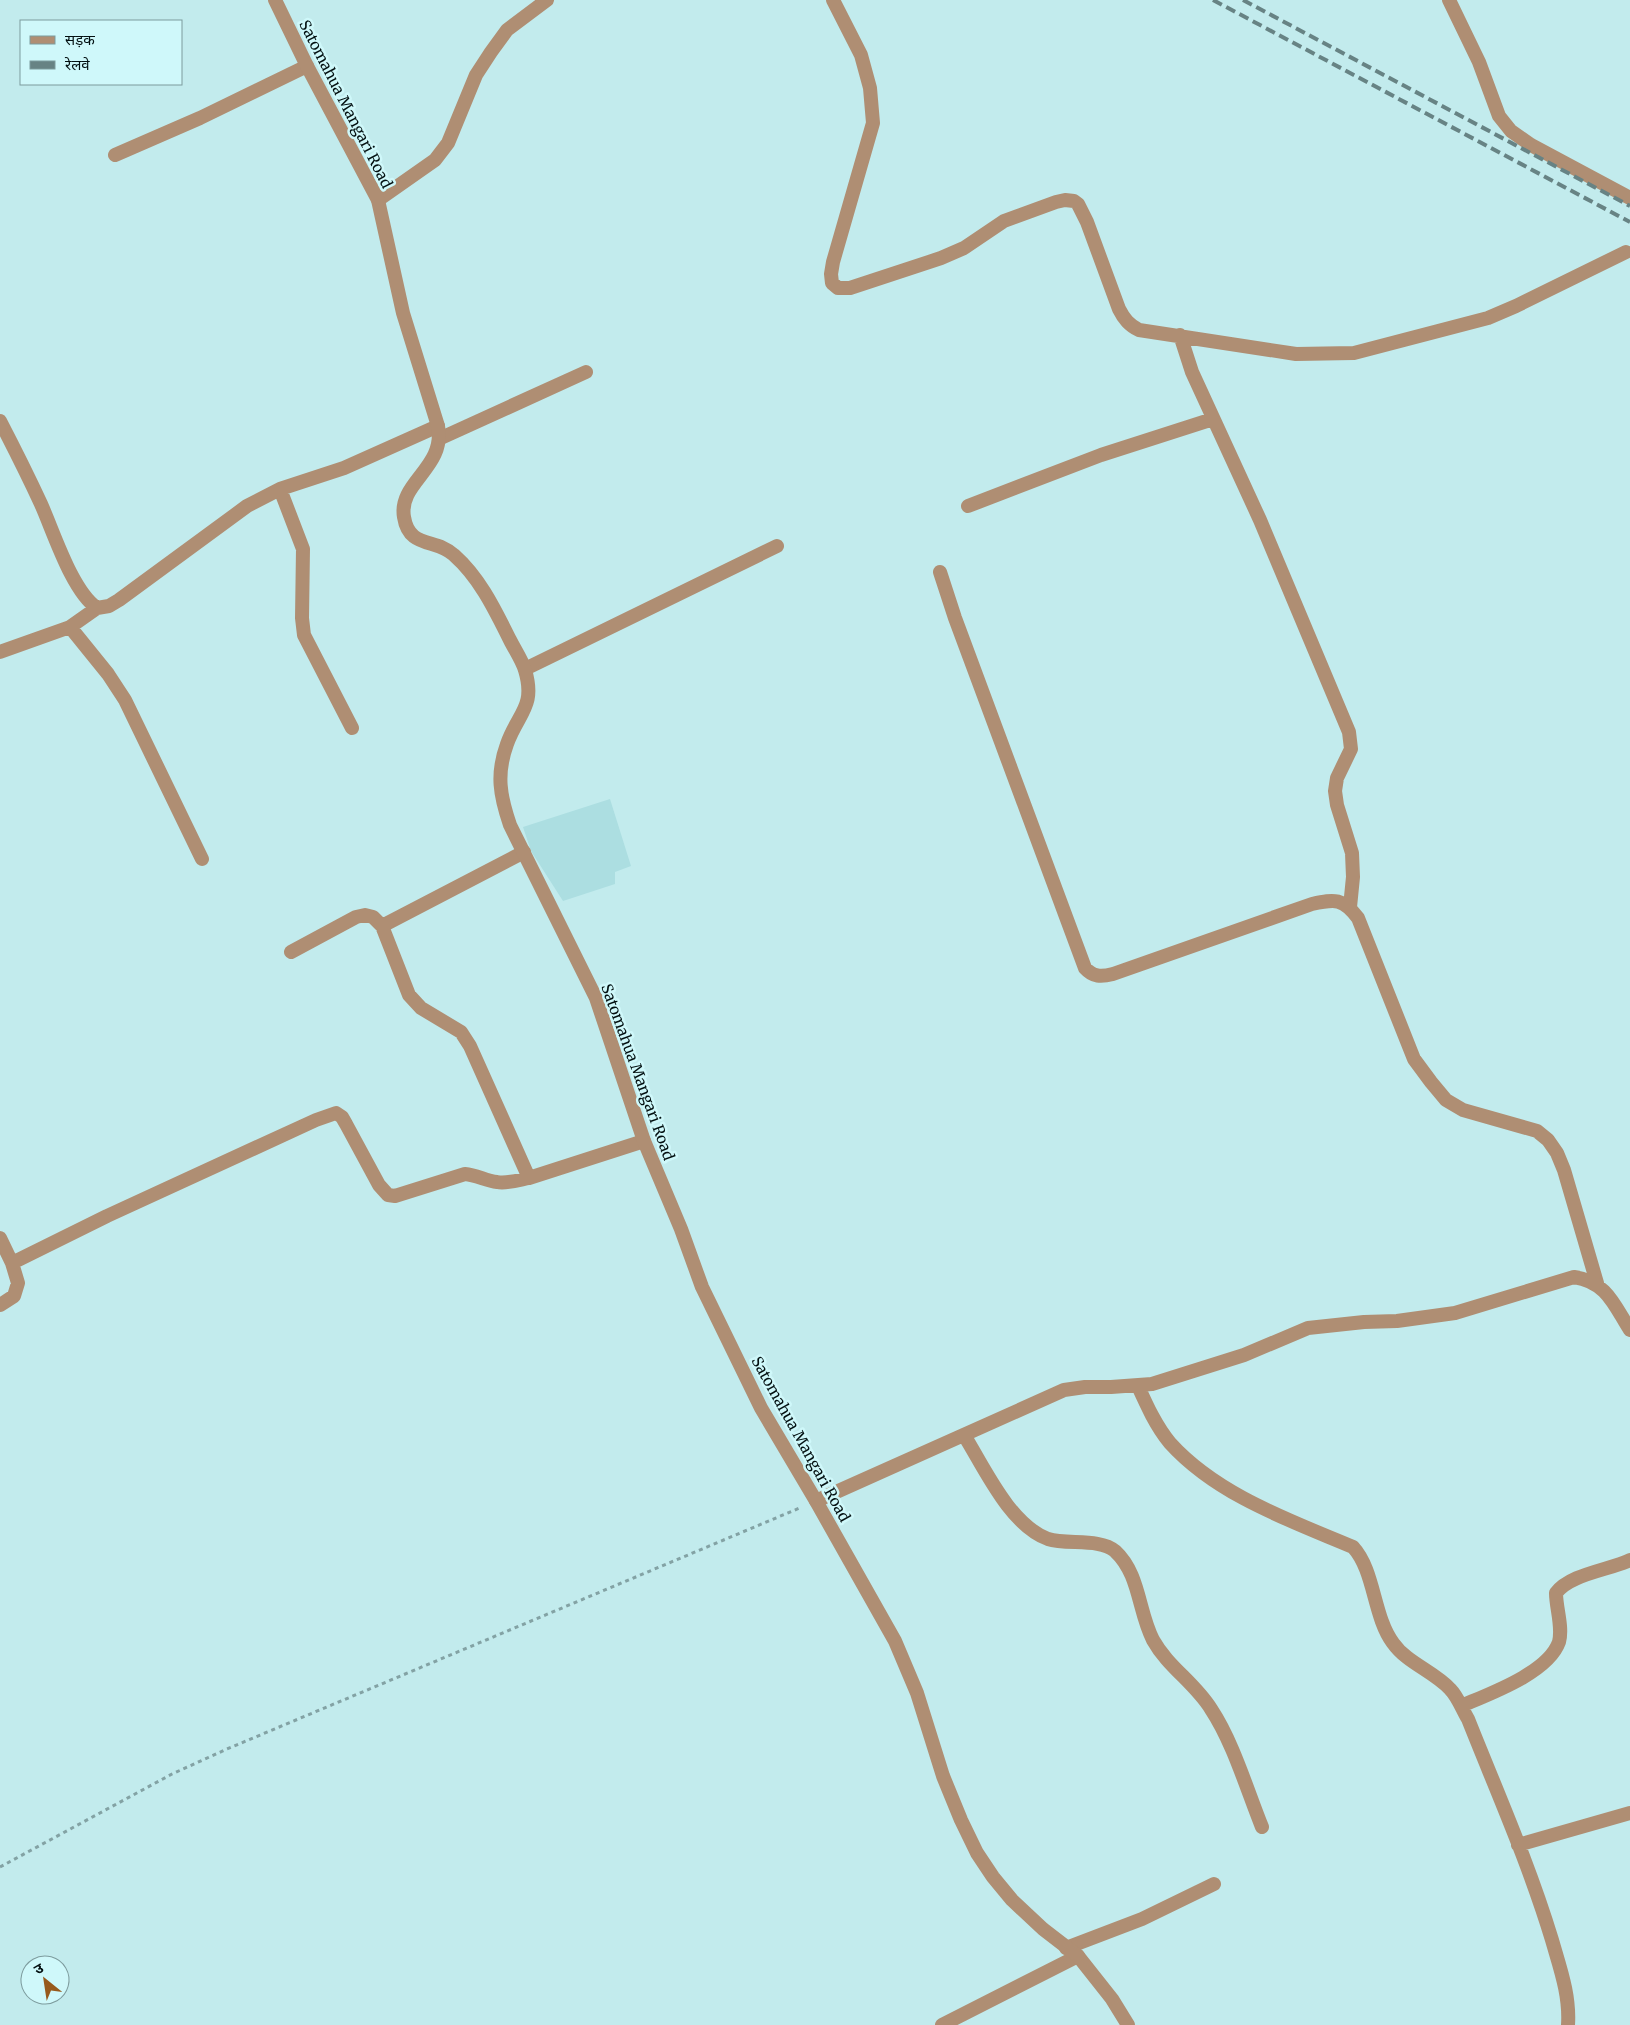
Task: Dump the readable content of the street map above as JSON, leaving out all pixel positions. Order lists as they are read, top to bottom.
{
  "streets": {
    "street": ["Satomahua Mangari Road"]
  },
  "legend": ["सड़क", "रेलवे"],
  "north": "top left"
}
